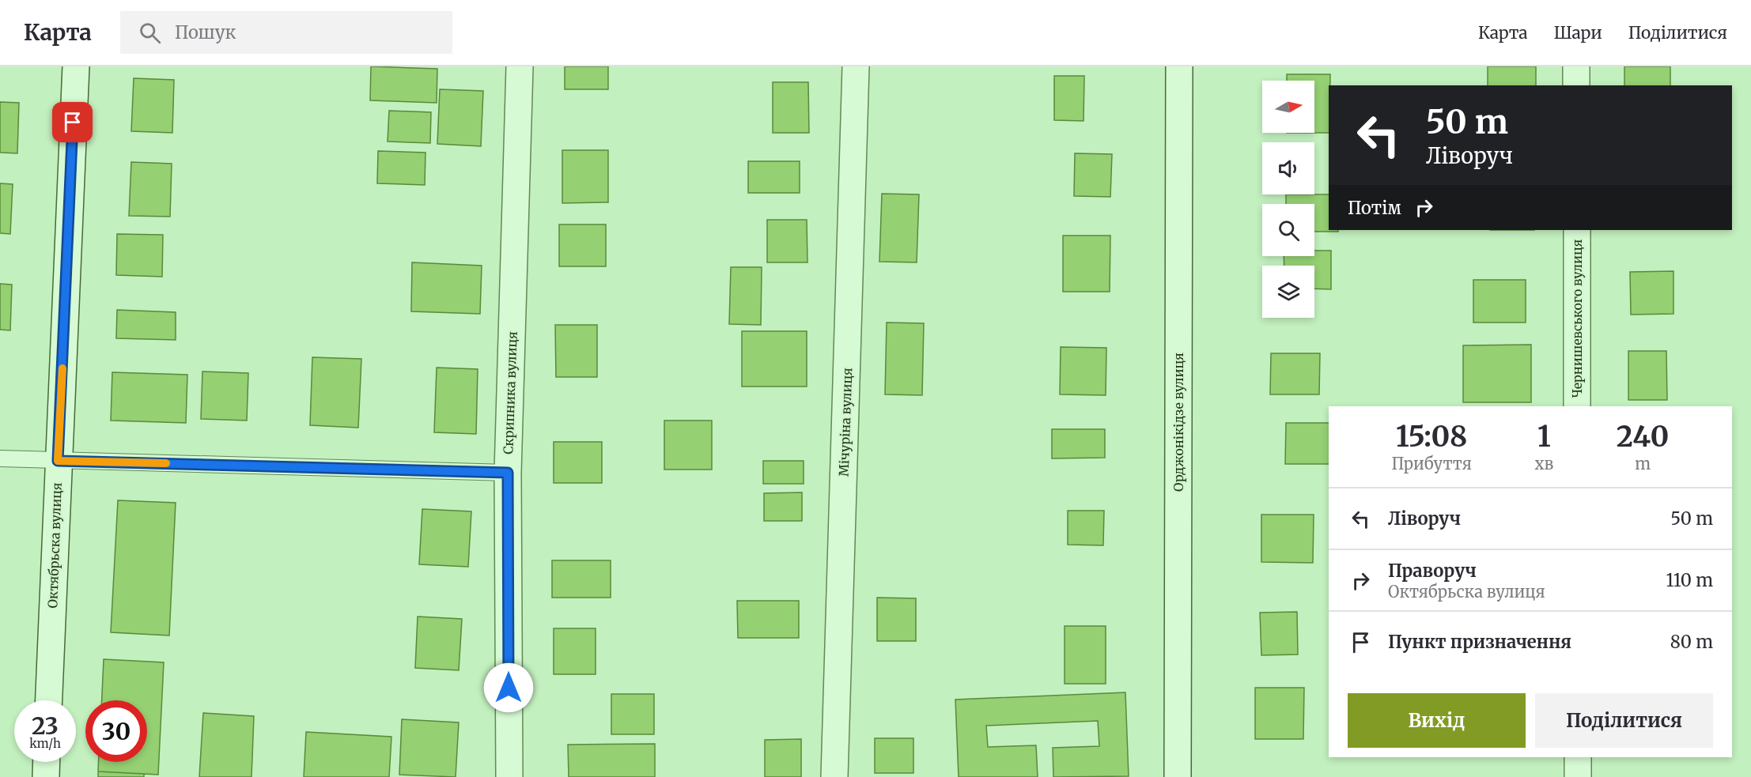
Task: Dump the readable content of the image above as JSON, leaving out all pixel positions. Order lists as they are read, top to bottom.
{
  "streets": {
    "street": [
      "Чернишевського вулиця",
      "Скрипника вулиця",
      "Мічуріна вулиця",
      "Орджонікідзе вулиця",
      "Октябрьска вулиця"
    ]
  },
  "north": "right",
  "page": {
    "header": "Карта",
    "search": "Пошук",
    "nav": ["Карта", "Шари", "Поділитися"],
    "turn": ["50 m", "Ліворуч"],
    "then": "Потім",
    "eta": [
      "15:08",
      "Прибуття",
      "1",
      "хв",
      "240",
      "m"
    ],
    "list": [
      {
        "name": "Ліворуч",
        "value": "50 m"
      },
      {
        "name": "Праворуч",
        "note": "Октябрьска вулиця",
        "value": "110 m"
      },
      {
        "name": "Пункт призначення",
        "value": "80 m"
      }
    ],
    "buttons": ["Вихід", "Поділитися"],
    "speed": "23 km/h",
    "limit": "30"
  }
}
